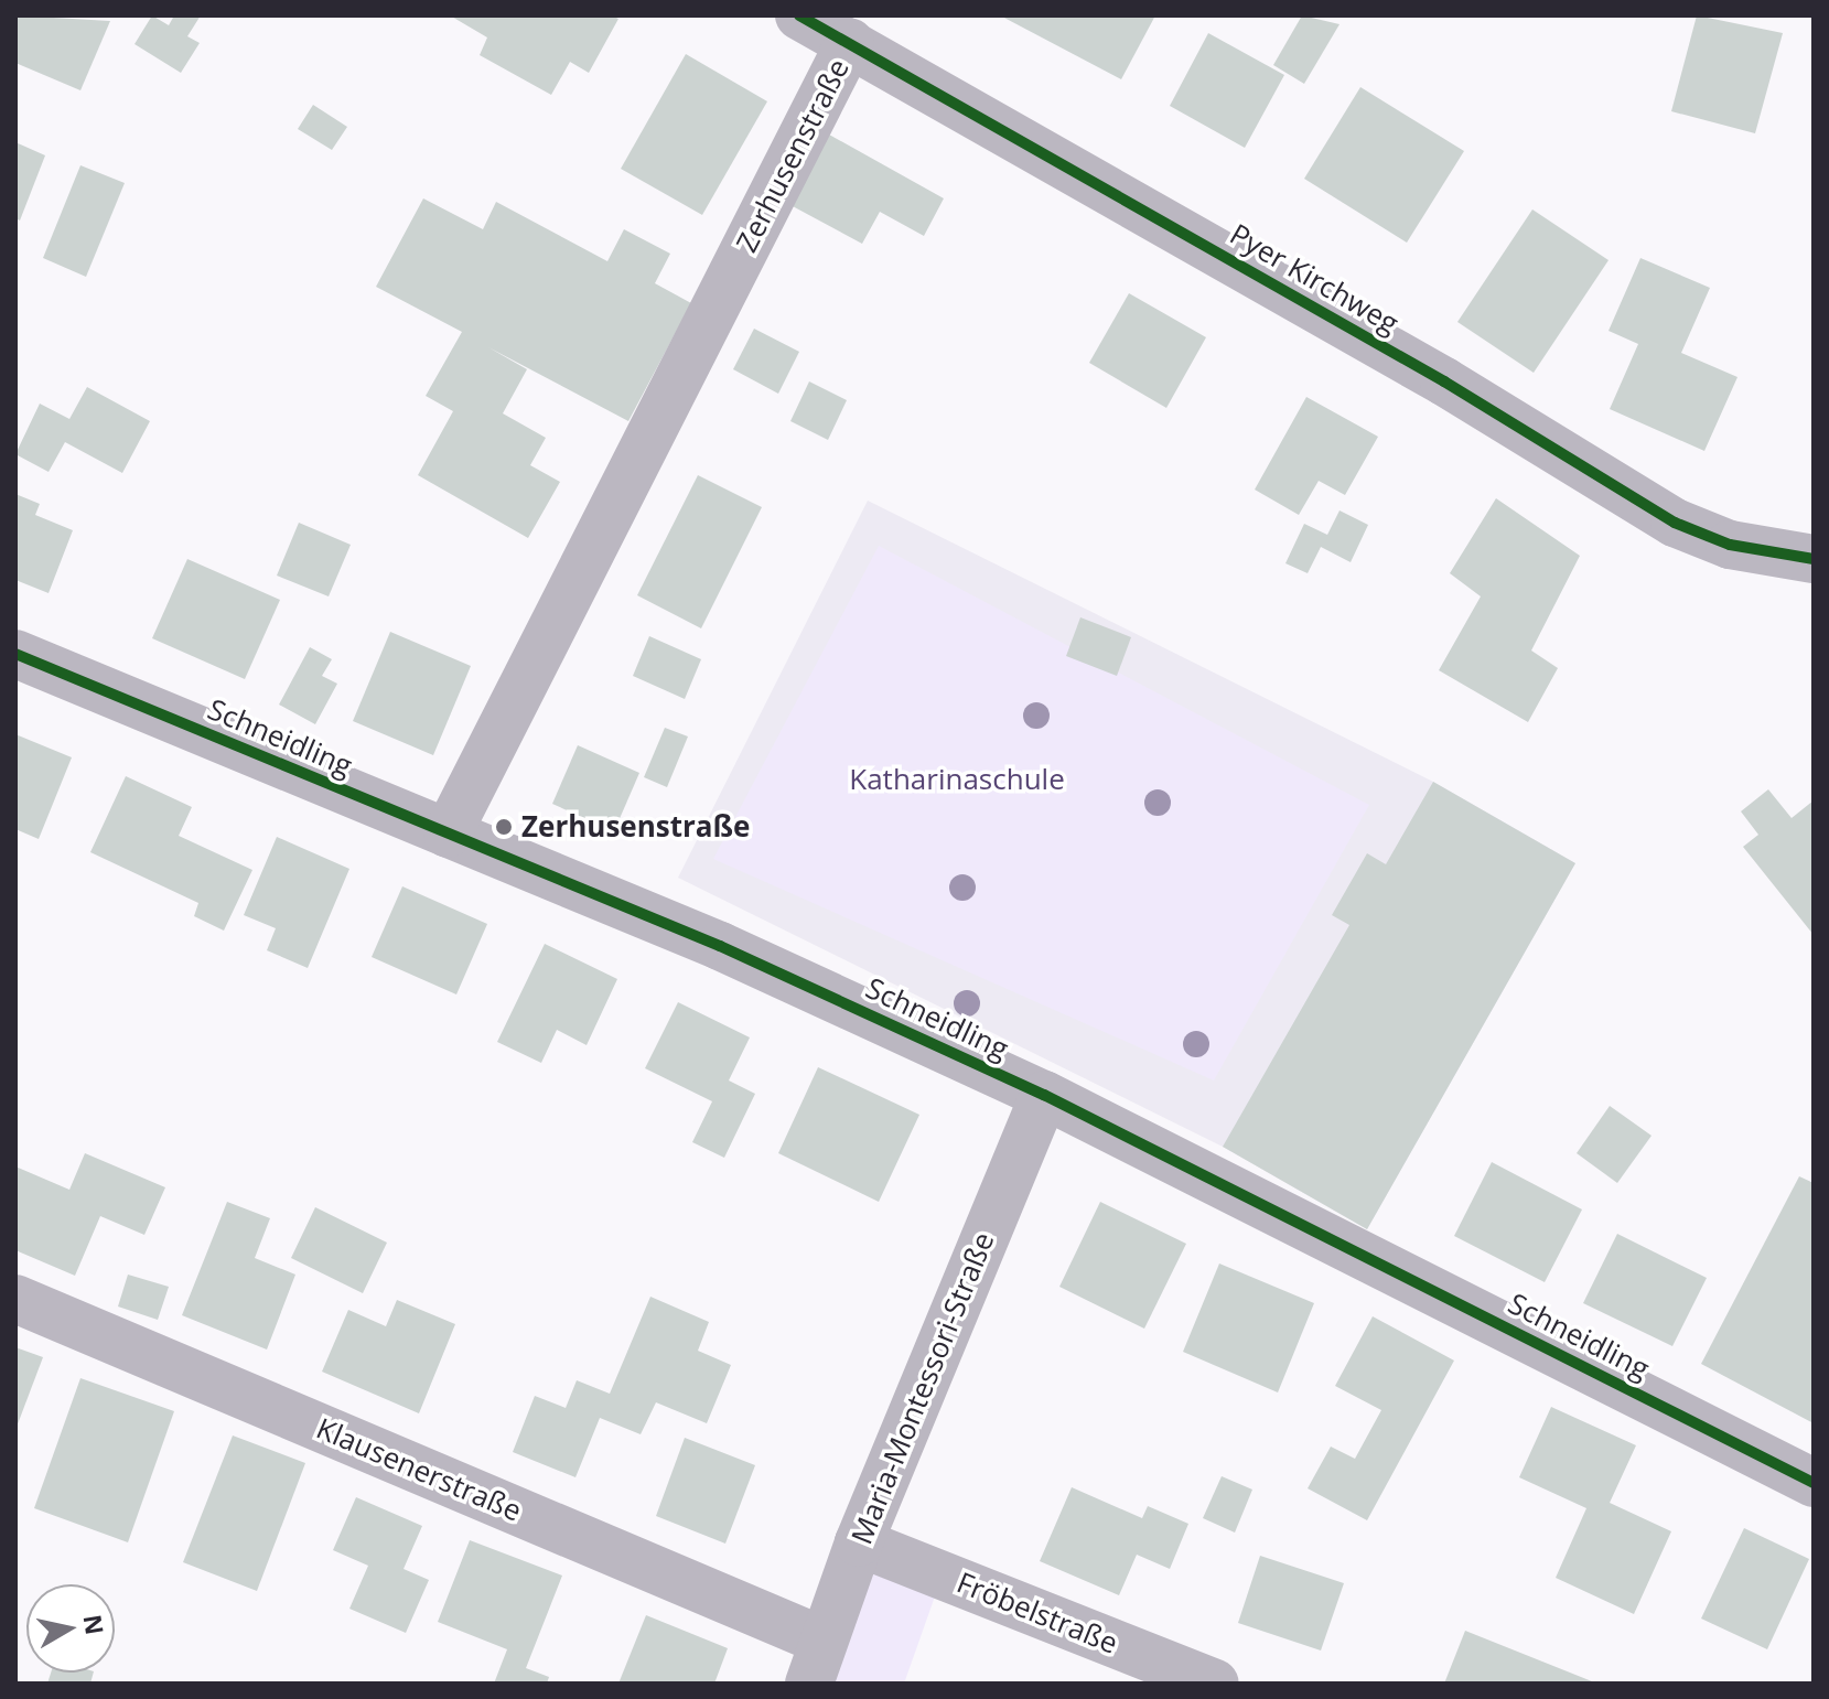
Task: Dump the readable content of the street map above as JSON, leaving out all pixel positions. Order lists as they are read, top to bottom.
{
  "streets": {
    "street": [
      "Zerhusenstraße",
      "Pyer Kirchweg",
      "Schneidling",
      "Maria-Montessori-Straße",
      "Klausenerstraße",
      "Fröbelstraße"
    ]
  },
  "crossings": [
    ["Zerhusenstraße", "Pyer Kirchweg"],
    ["Zerhusenstraße", "Schneidling"],
    ["Schneidling", "Maria-Montessori-Straße"],
    ["Maria-Montessori-Straße", "Klausenerstraße"],
    ["Maria-Montessori-Straße", "Fröbelstraße"]
  ],
  "parks": ["Katharinaschule"],
  "places": ["Zerhusenstraße"],
  "north": "right"
}
